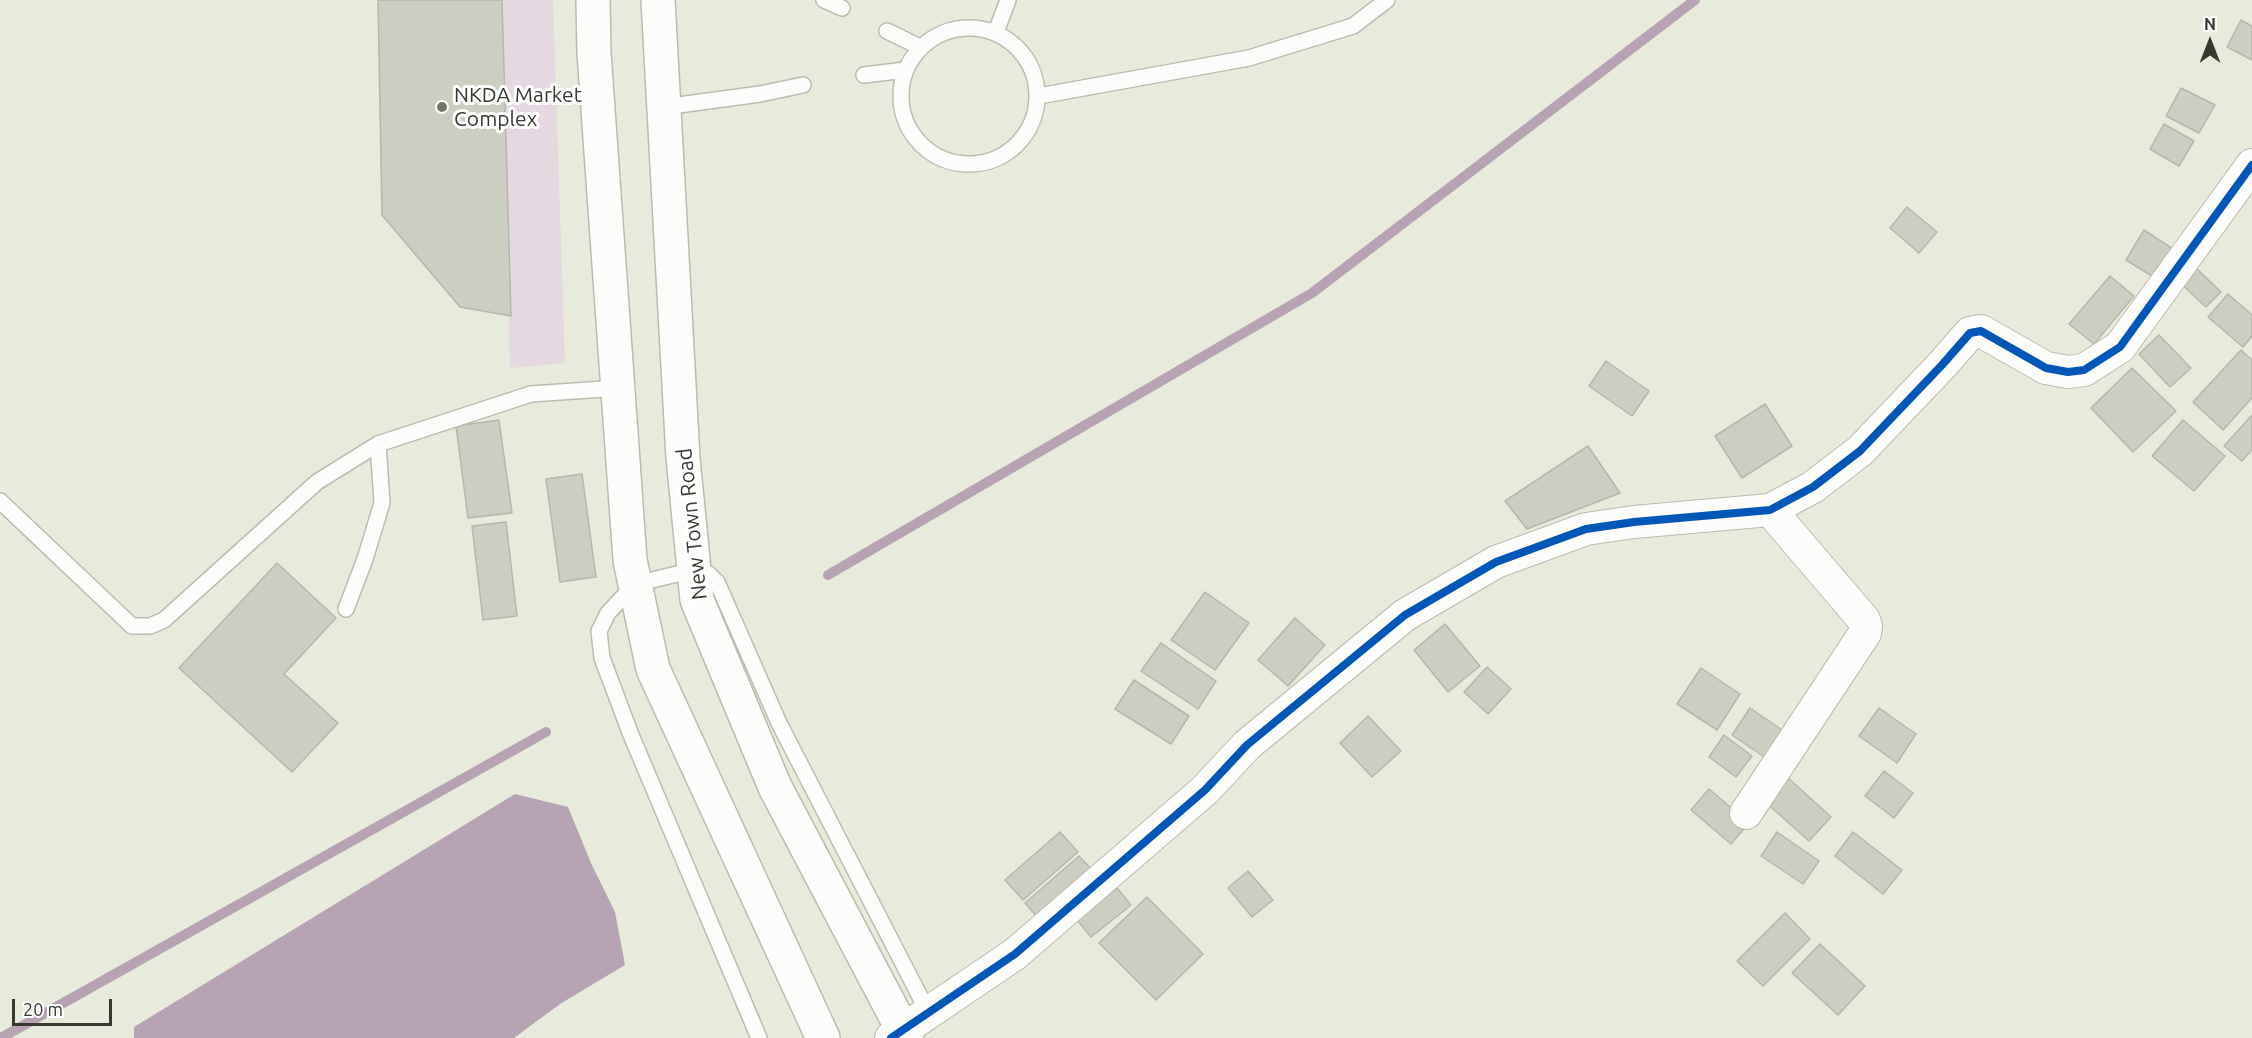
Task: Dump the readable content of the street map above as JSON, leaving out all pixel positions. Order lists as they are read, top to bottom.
{
  "streets": {
    "main road": ["New Town Road"]
  },
  "places": ["NKDA Market Complex"],
  "scale_bar": "20 m",
  "north": "top"
}
